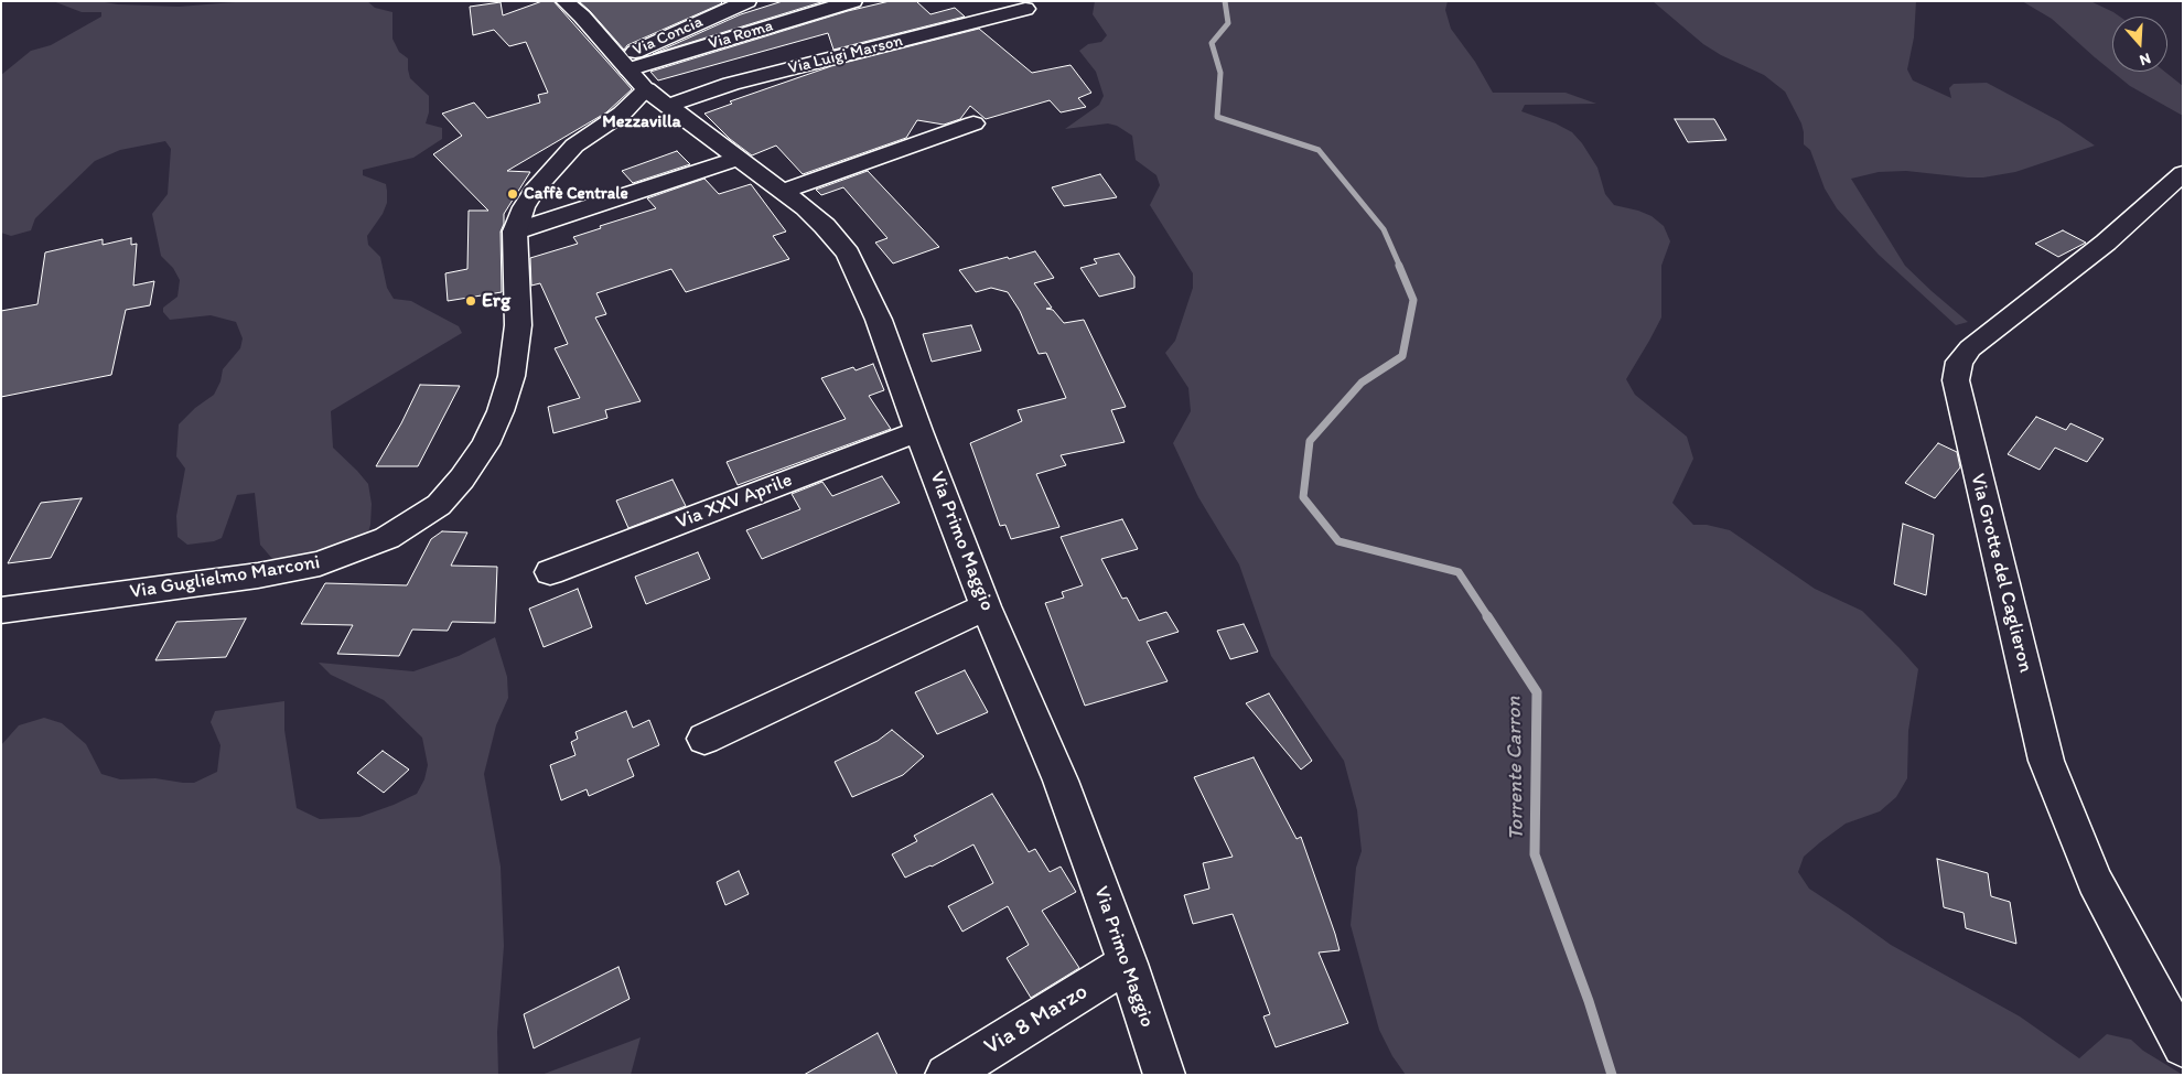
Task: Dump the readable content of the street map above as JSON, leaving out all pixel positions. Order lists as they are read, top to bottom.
{
  "streets": {
    "street": [
      "Via Roma",
      "Via Concia",
      "Via Luigi Marson",
      "Via XXV Aprile",
      "Via Primo Maggio",
      "Via Grotte del Caglieron",
      "Via Guglielmo Marconi",
      "Via 8 Marzo"
    ]
  },
  "crossings": [
    ["Via Roma", "Via Concia"],
    ["Via Luigi Marson", "Via Primo Maggio"],
    ["Via XXV Aprile", "Via Primo Maggio"],
    ["Via Primo Maggio", "Via 8 Marzo"]
  ],
  "districts": ["Mezzavilla"],
  "water": ["Torrente Carron"],
  "places": ["Caffè Centrale", "Erg"],
  "north": "bottom"
}
